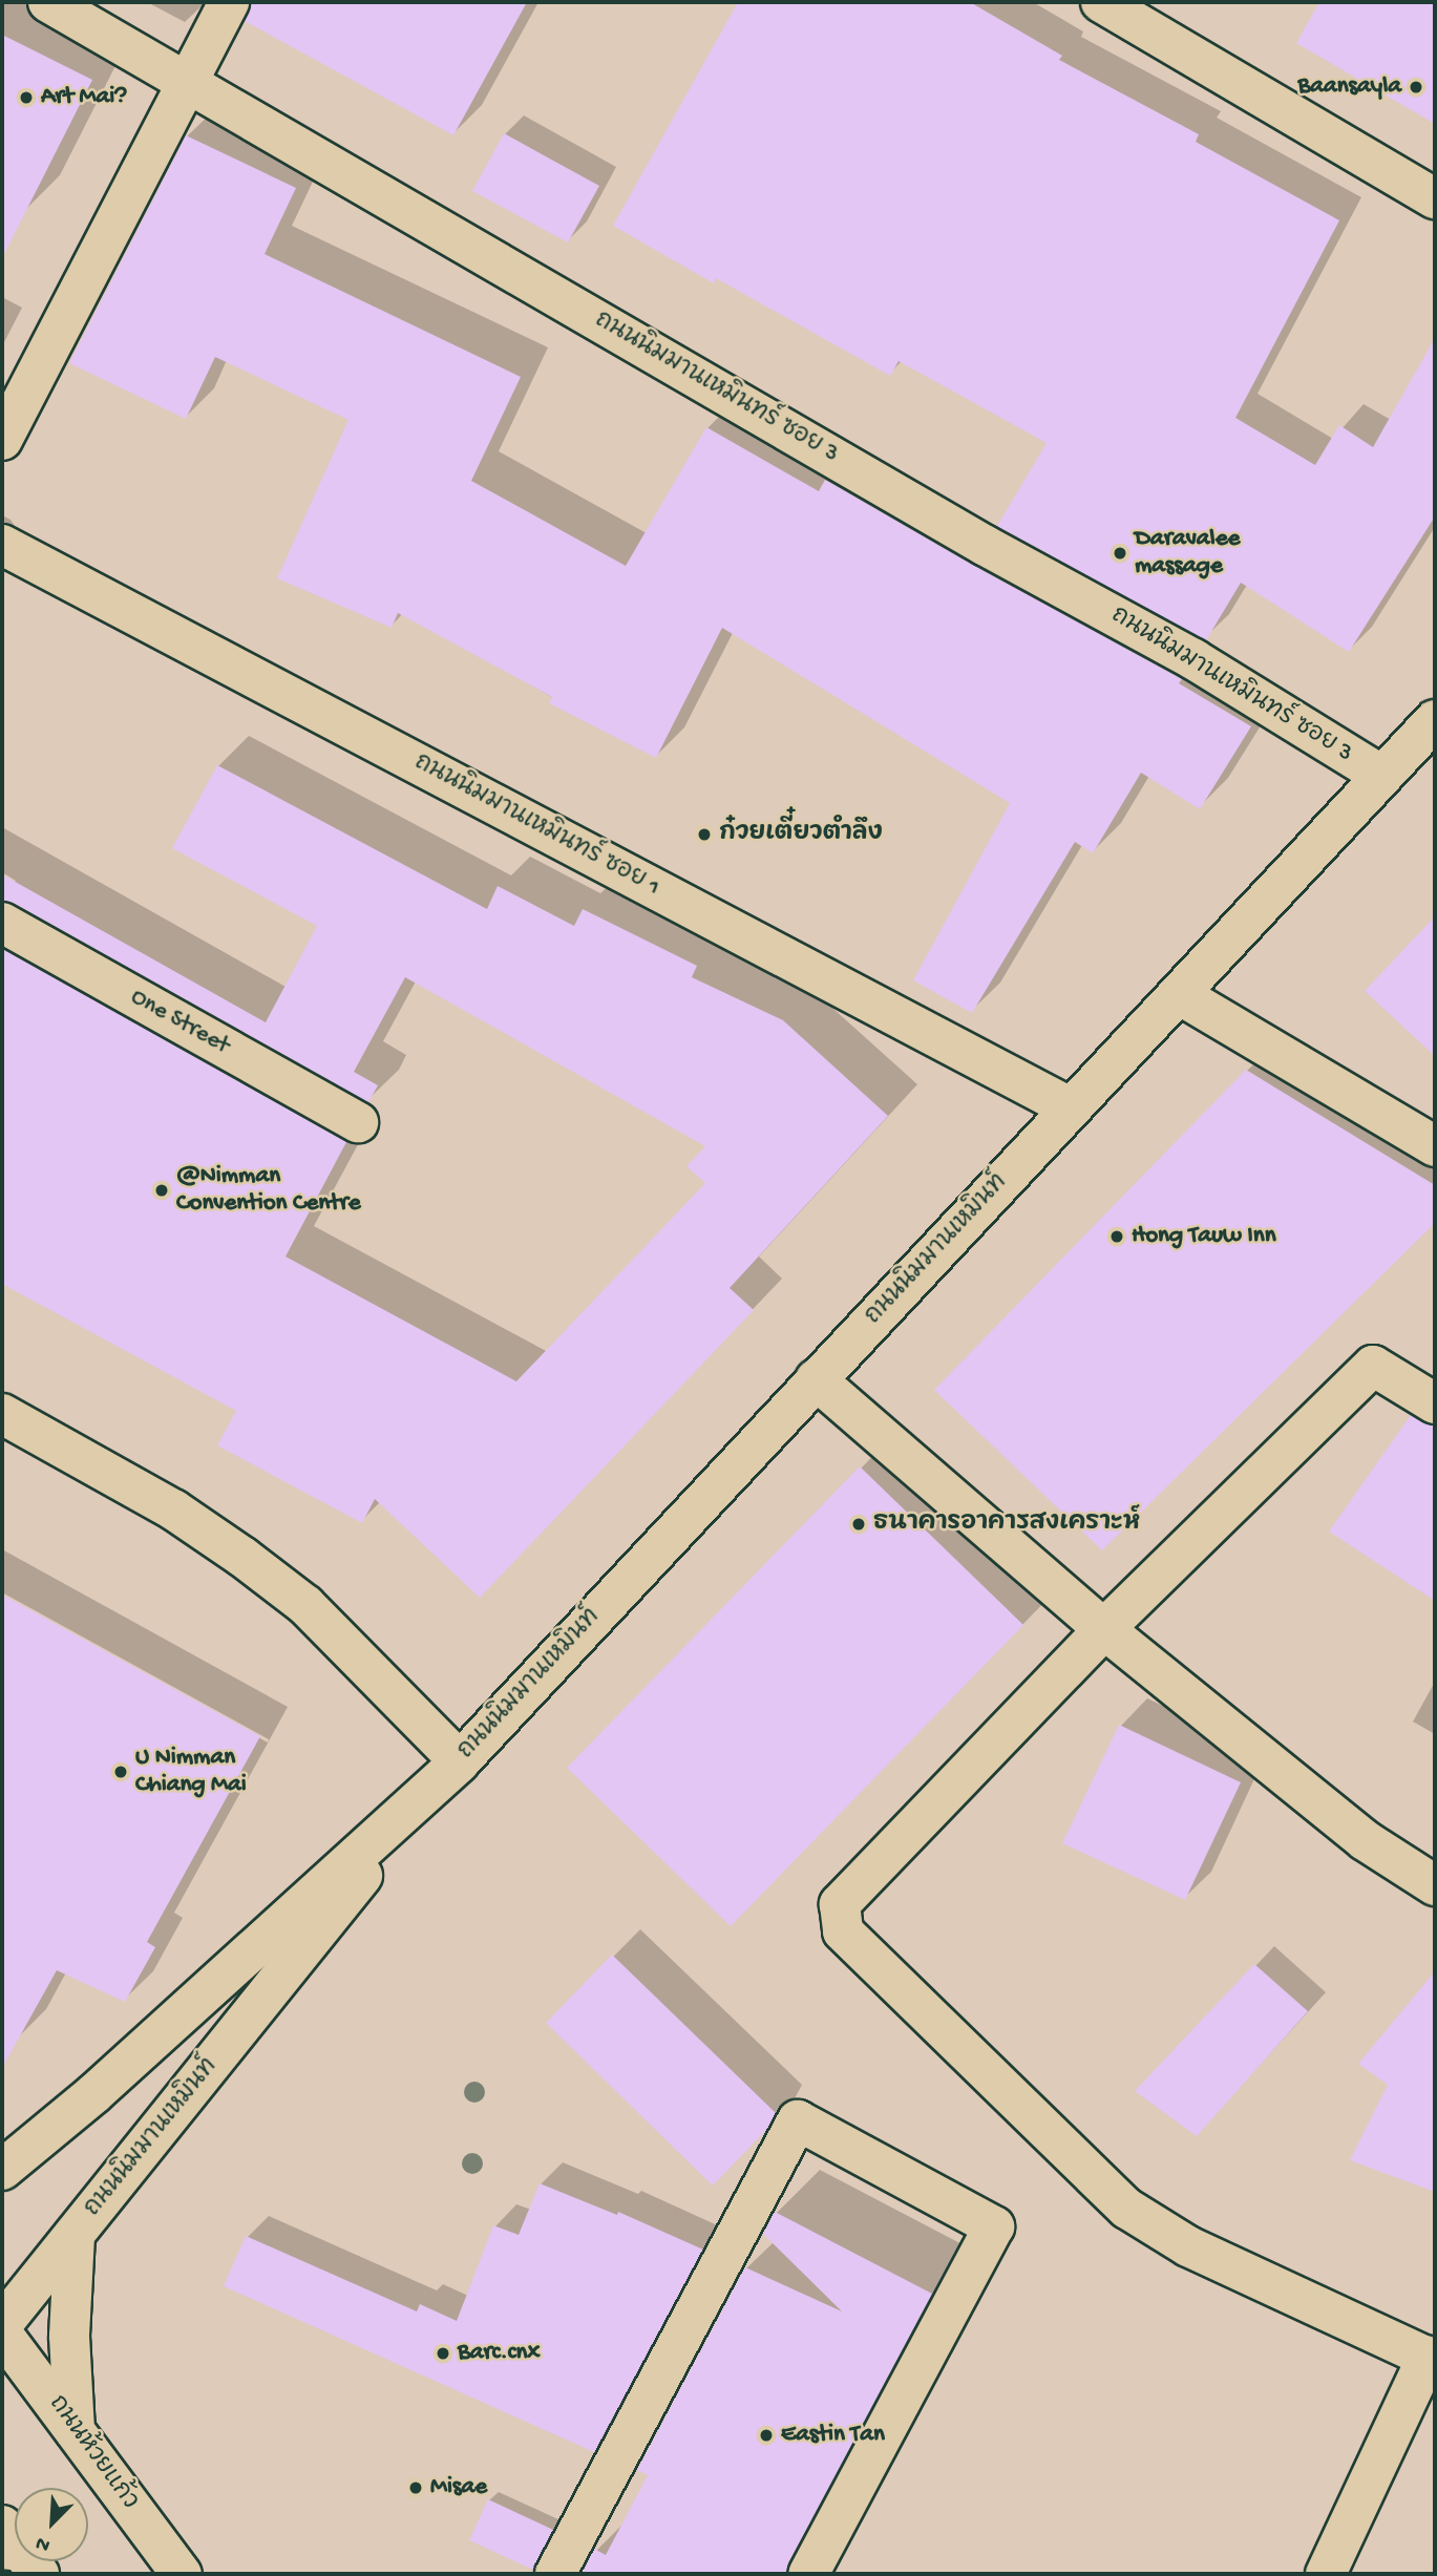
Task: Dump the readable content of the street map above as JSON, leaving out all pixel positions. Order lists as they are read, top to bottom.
{
  "streets": {
    "street": [
      "ถนนนิมมานเหมินทร์ ซอย 3",
      "ถนนนิมมานเหมินทร์ ซอย 1",
      "One Street",
      "ถนนนิมมานเหมินท์",
      "ถนนห้วยแก้ว"
    ]
  },
  "crossings": [
    ["ถนนนิมมานเหมินทร์ ซอย 3", "ถนนนิมมานเหมินท์"],
    ["ถนนนิมมานเหมินทร์ ซอย 1", "ถนนนิมมานเหมินท์"]
  ],
  "places": [
    "Baansayla",
    "Art Mai?",
    "Daravalee massage",
    "ก๋วยเตี๋ยวตำลึง",
    "@Nimman Convention Centre",
    "Hong Tauw Inn",
    "ธนาคารอาคารสงเคราะห์",
    "U Nimman Chiang Mai",
    "Barc.cnx",
    "Eastin Tan",
    "Misae"
  ],
  "north": "bottom left"
}
